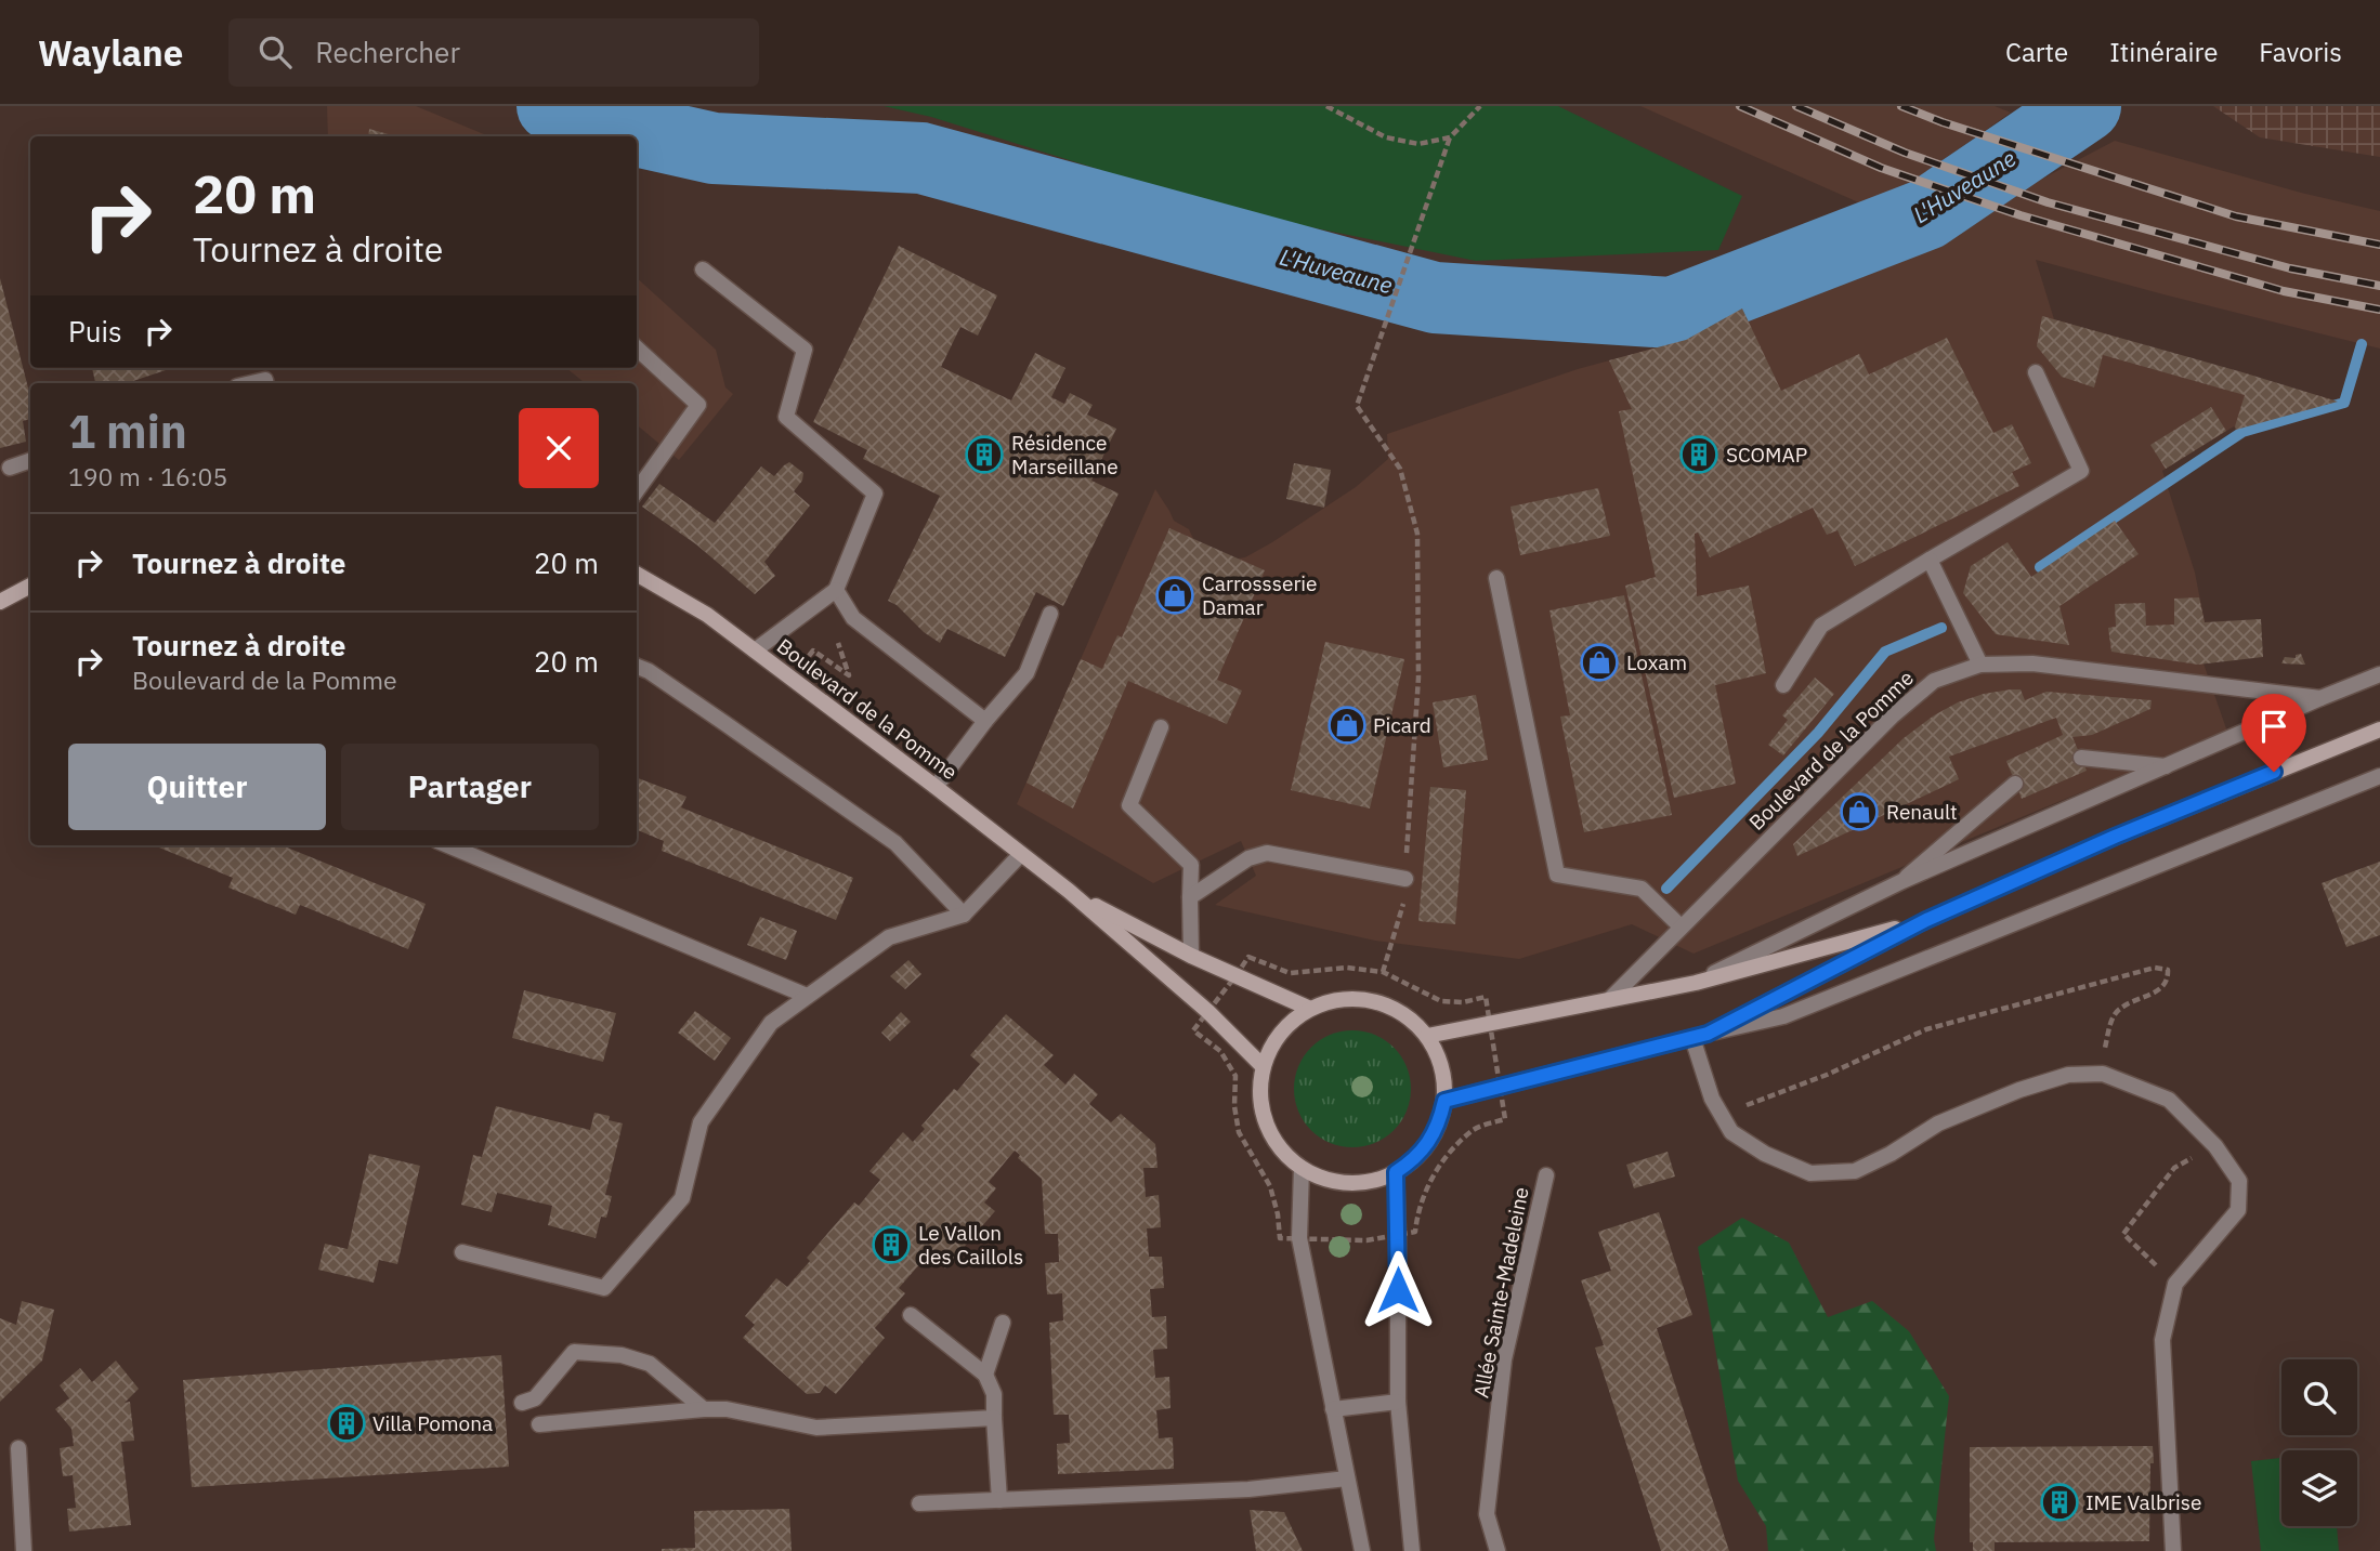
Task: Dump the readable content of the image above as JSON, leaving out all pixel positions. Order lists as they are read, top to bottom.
{
  "streets": {
    "main road": ["Boulevard de la Pomme"],
    "street": ["Allée Sainte-Madeleine"]
  },
  "water": ["L'Huveaune"],
  "places": {
    "building": [
      "Résidence Marseillane",
      "SCOMAP",
      "Le Vallon des Caillols",
      "Villa Pomona",
      "IME Valbrise"
    ],
    "shop": [
      "Carrossserie Damar",
      "Loxam",
      "Picard",
      "Renault"
    ]
  },
  "page": {
    "header": "Waylane",
    "search": "Rechercher",
    "nav": ["Carte", "Itinéraire", "Favoris"],
    "turn": ["20 m", "Tournez à droite"],
    "then": "Puis",
    "heading": ["1 min", "190 m · 16:05"],
    "list": [
      {
        "name": "Tournez à droite",
        "value": "20 m"
      },
      {
        "name": "Tournez à droite",
        "note": "Boulevard de la Pomme",
        "value": "20 m"
      }
    ],
    "buttons": ["Quitter", "Partager"]
  }
}
